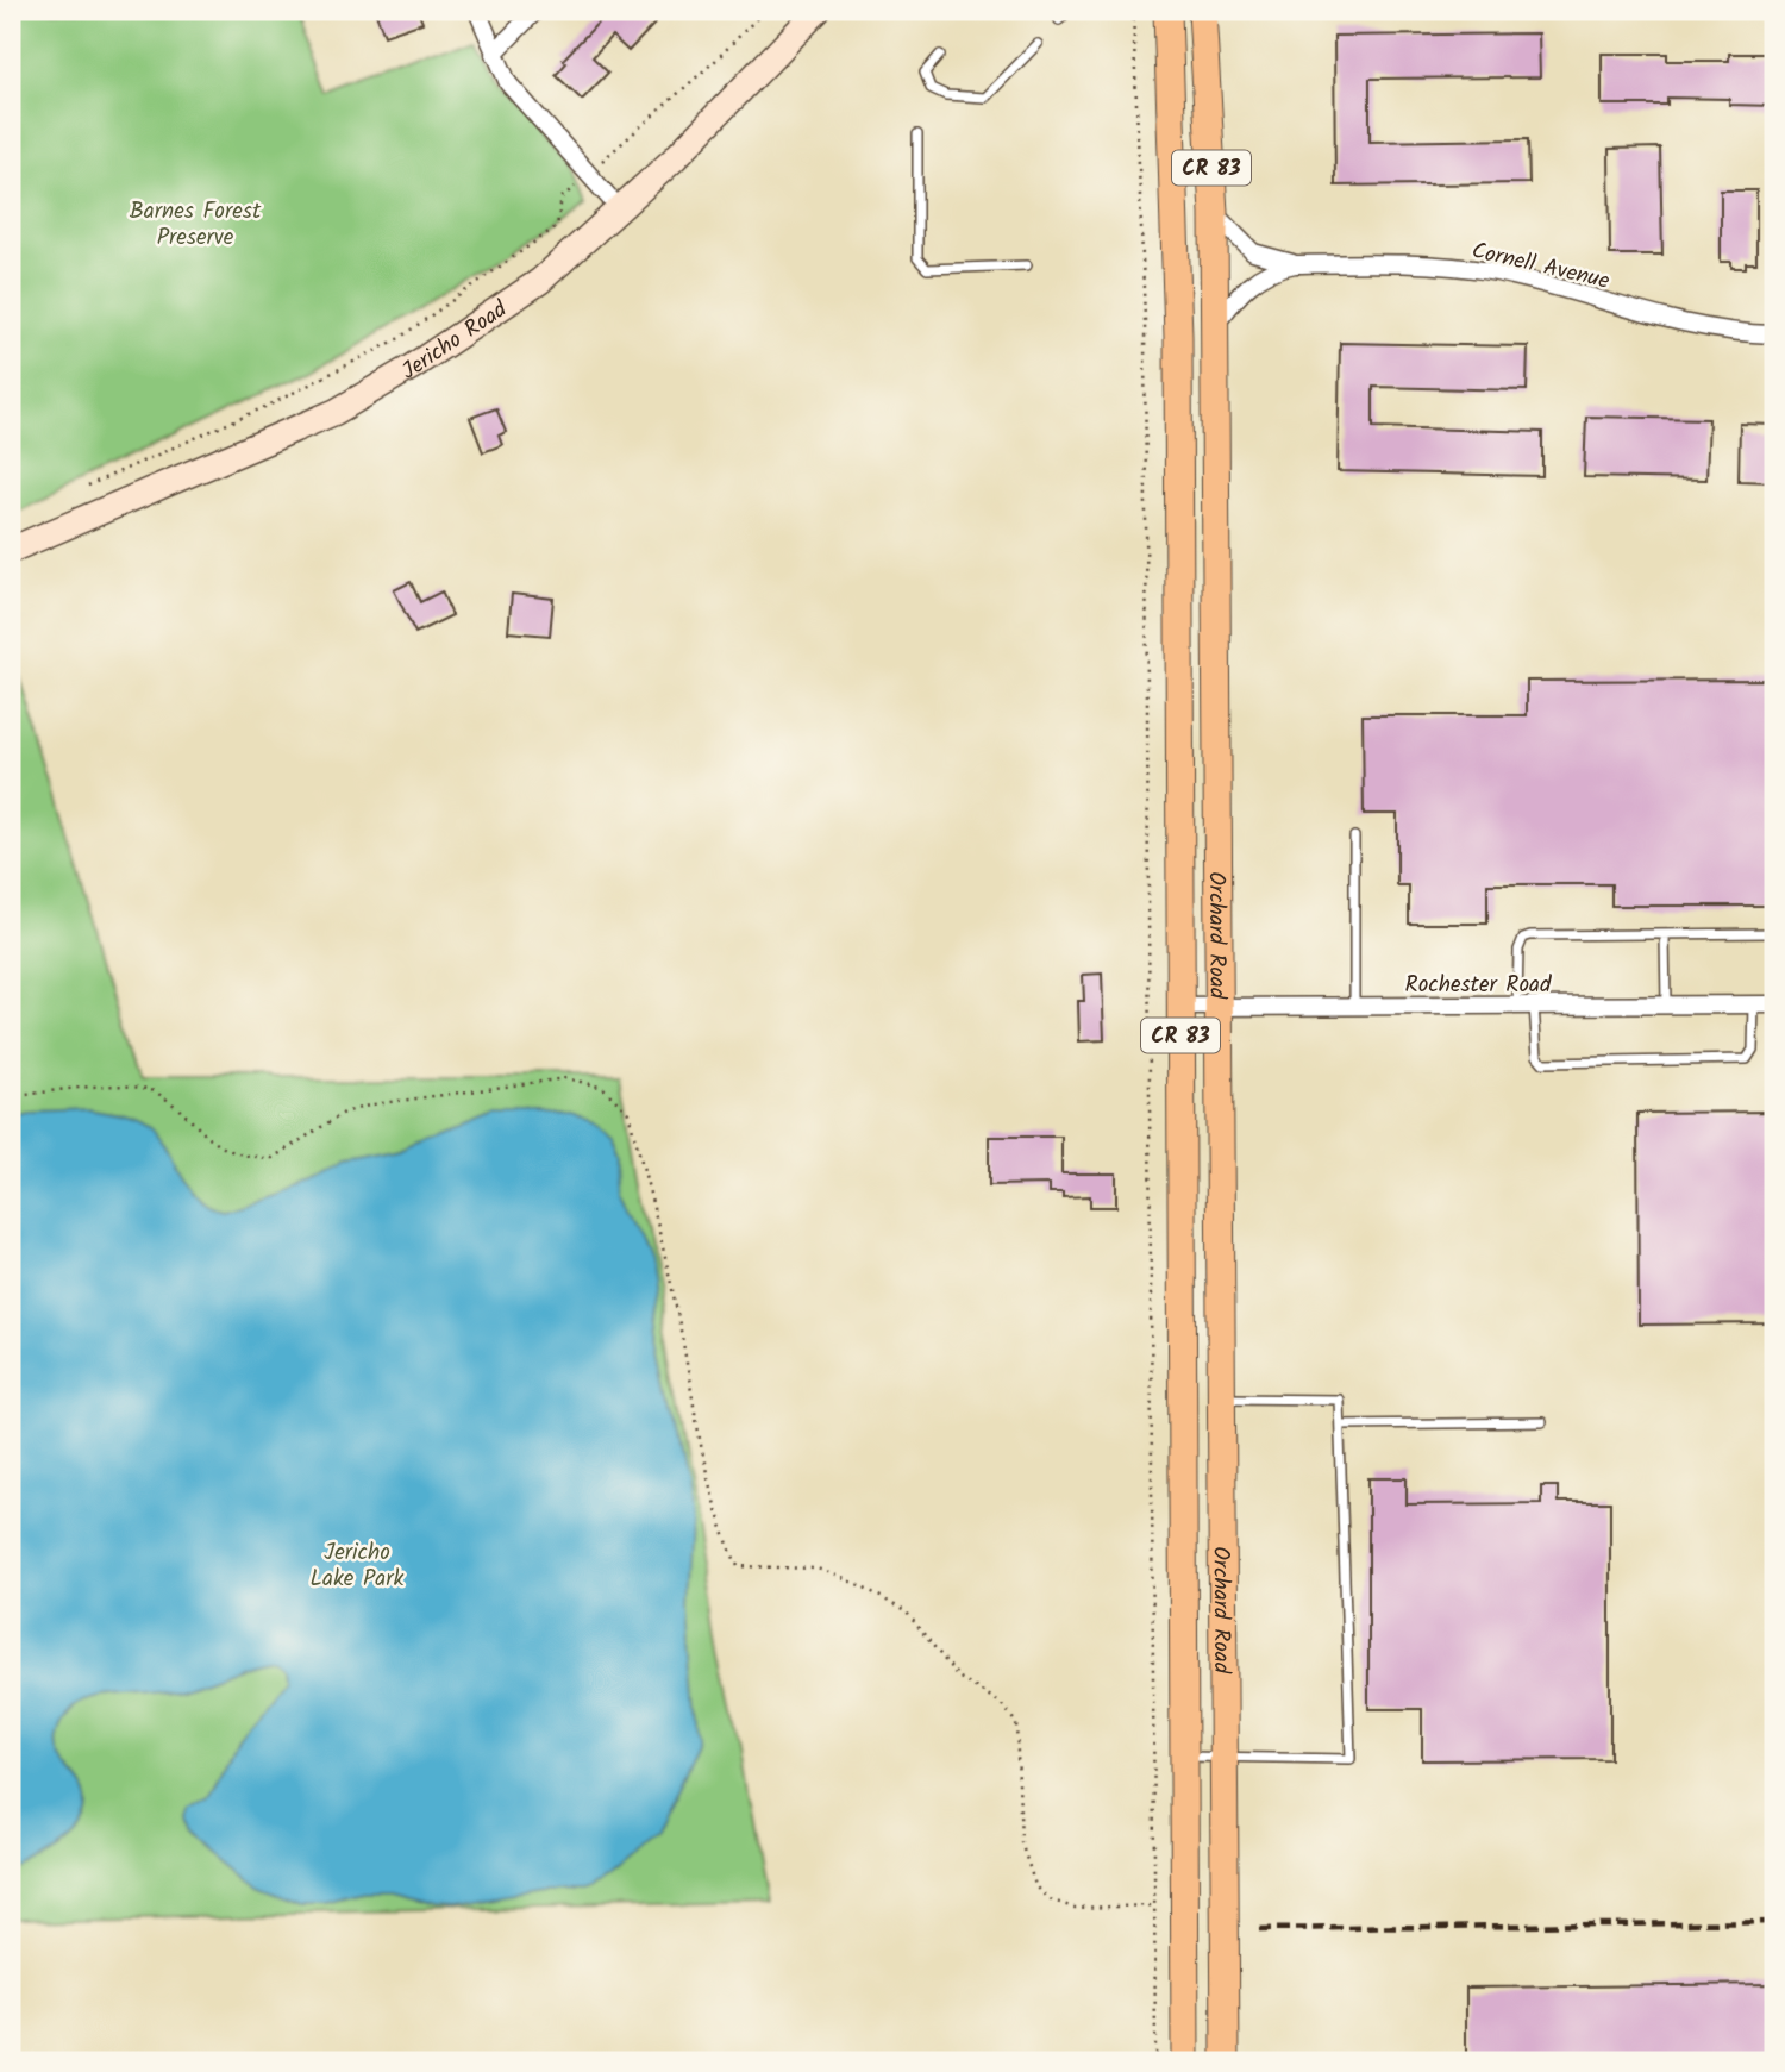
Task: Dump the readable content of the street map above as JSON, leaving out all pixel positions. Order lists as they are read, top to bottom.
{
  "streets": {
    "main road": ["CR 83", "Jericho Road", "Orchard Road"],
    "street": ["Cornell Avenue", "Rochester Road"]
  },
  "crossings": [
    ["Cornell Avenue", "Orchard Road"],
    ["Orchard Road", "Rochester Road"]
  ],
  "parks": ["Barnes Forest Preserve", "Jericho Lake Park"]
}
